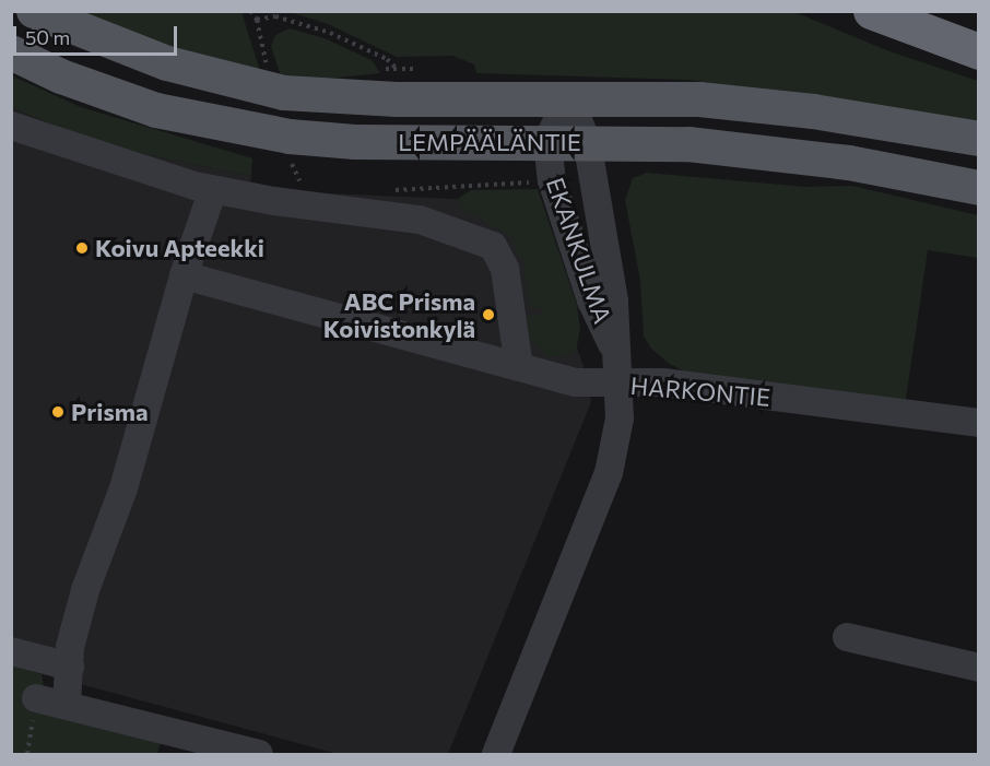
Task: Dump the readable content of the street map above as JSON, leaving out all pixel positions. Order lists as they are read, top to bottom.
{
  "streets": {
    "main road": ["LEMPÄÄLÄNTIE"],
    "street": ["EKANKULMA", "HARKONTIE"]
  },
  "crossings": [
    ["LEMPÄÄLÄNTIE", "EKANKULMA"],
    ["EKANKULMA", "HARKONTIE"]
  ],
  "places": ["Koivu Apteekki", "ABC Prisma Koivistonkylä", "Prisma"],
  "scale_bar": "50 m"
}
